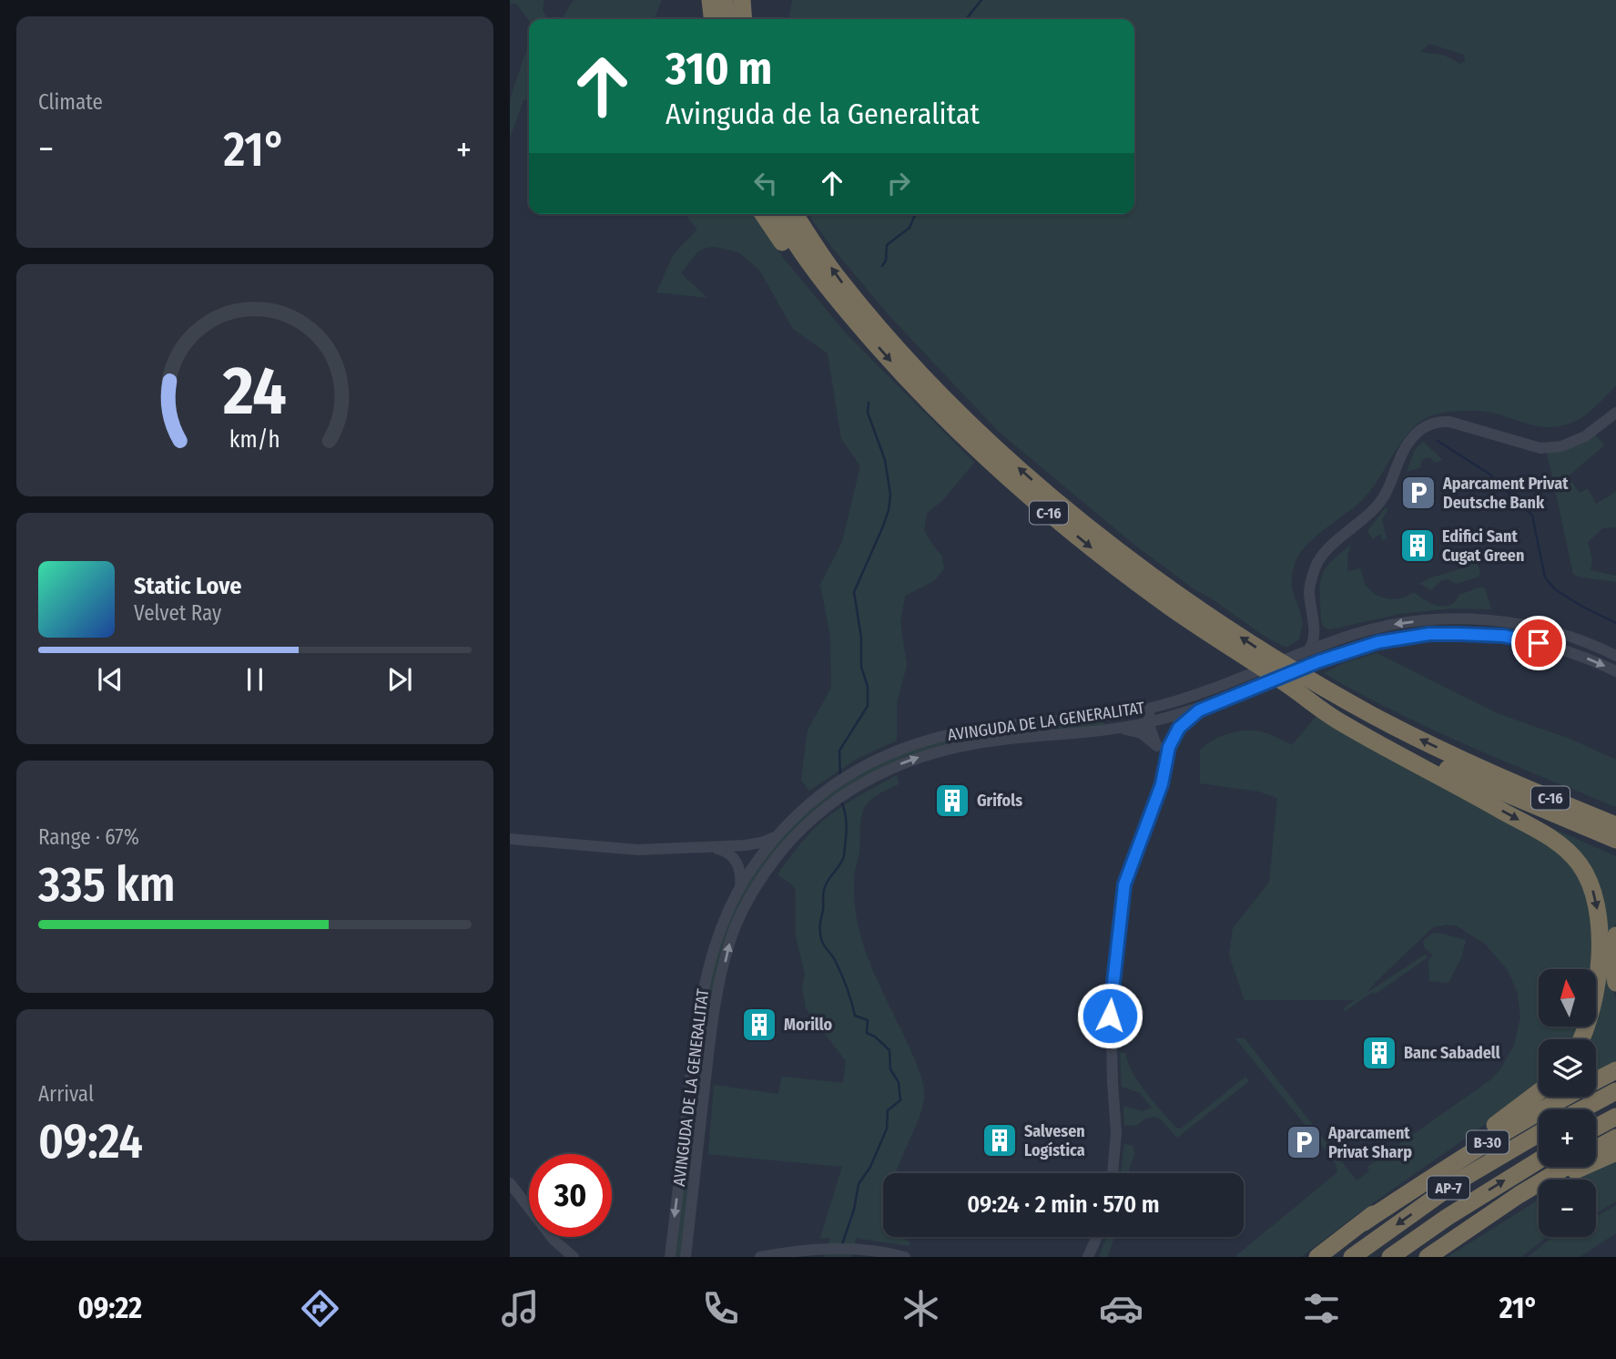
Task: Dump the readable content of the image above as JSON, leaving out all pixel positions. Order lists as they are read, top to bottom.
{
  "streets": {
    "highway": ["C-16", "B-30", "AP-7"],
    "street": ["AVINGUDA DE LA GENERALITAT"]
  },
  "places": {
    "parking": ["Aparcament Privat Deutsche Bank", "Aparcament Privat Sharp"],
    "building": [
      "Edifici Sant Cugat Green",
      "Grifols",
      "Morillo",
      "Banc Sabadell",
      "Salvesen Logística"
    ]
  },
  "north": "top",
  "page": {
    "tile": [
      "Climate",
      ["Range · 67%", "335 km"],
      ["Arrival", "09:24"]
    ],
    "turn": ["310 m", "Avinguda de la Generalitat"],
    "heat": ["−", "21°", "+"],
    "song": ["Static Love", "Velvet Ray"],
    "map_buttons": ["+", "−"],
    "limit": "30",
    "trip": "09:24 · 2 min · 570 m",
    "tabs": ["09:22", "21°"],
    "gauge": ["24", "km/h"]
  }
}
